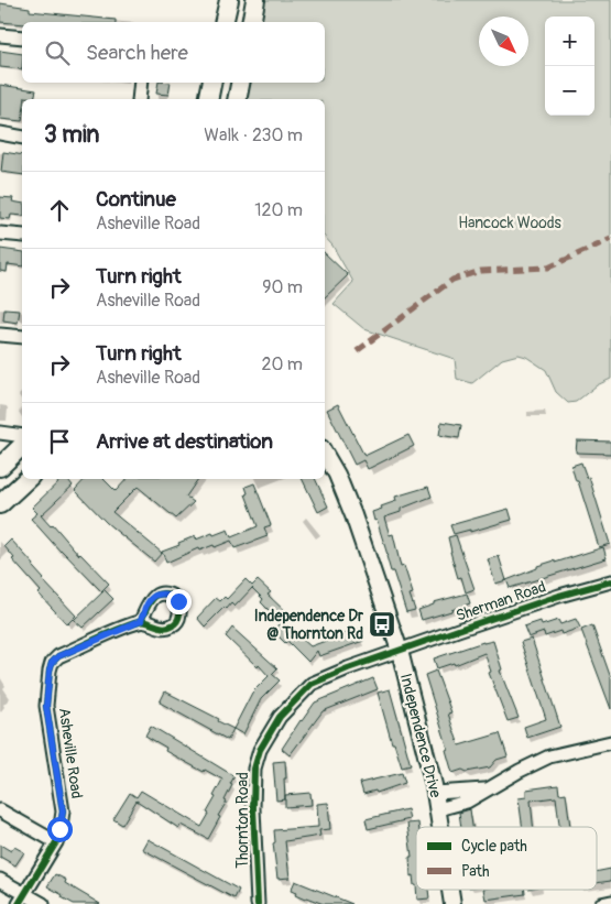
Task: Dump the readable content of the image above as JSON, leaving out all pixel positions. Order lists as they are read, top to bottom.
{
  "streets": {
    "main road": ["Independence Drive"],
    "street": ["Sherman Road", "Asheville Road", "Thornton Road"]
  },
  "crossings": [
    ["Sherman Road", "Independence Drive"],
    ["Sherman Road", "Thornton Road"],
    ["Independence Drive", "Thornton Road"]
  ],
  "parks": ["Hancock Woods"],
  "places": {
    "bus stop": ["Independence Dr @ Thornton Rd"]
  },
  "legend": ["Cycle path", "Path"],
  "north": "bottom right",
  "page": {
    "map_buttons": ["+", "−"],
    "search": "Search here",
    "heading": ["3 min", "Walk · 230 m"],
    "list": [
      ["Continue", "Asheville Road", "120 m"],
      ["Turn right", "Asheville Road", "90 m"],
      ["Turn right", "Asheville Road", "20 m"],
      "Arrive at destination"
    ]
  }
}
